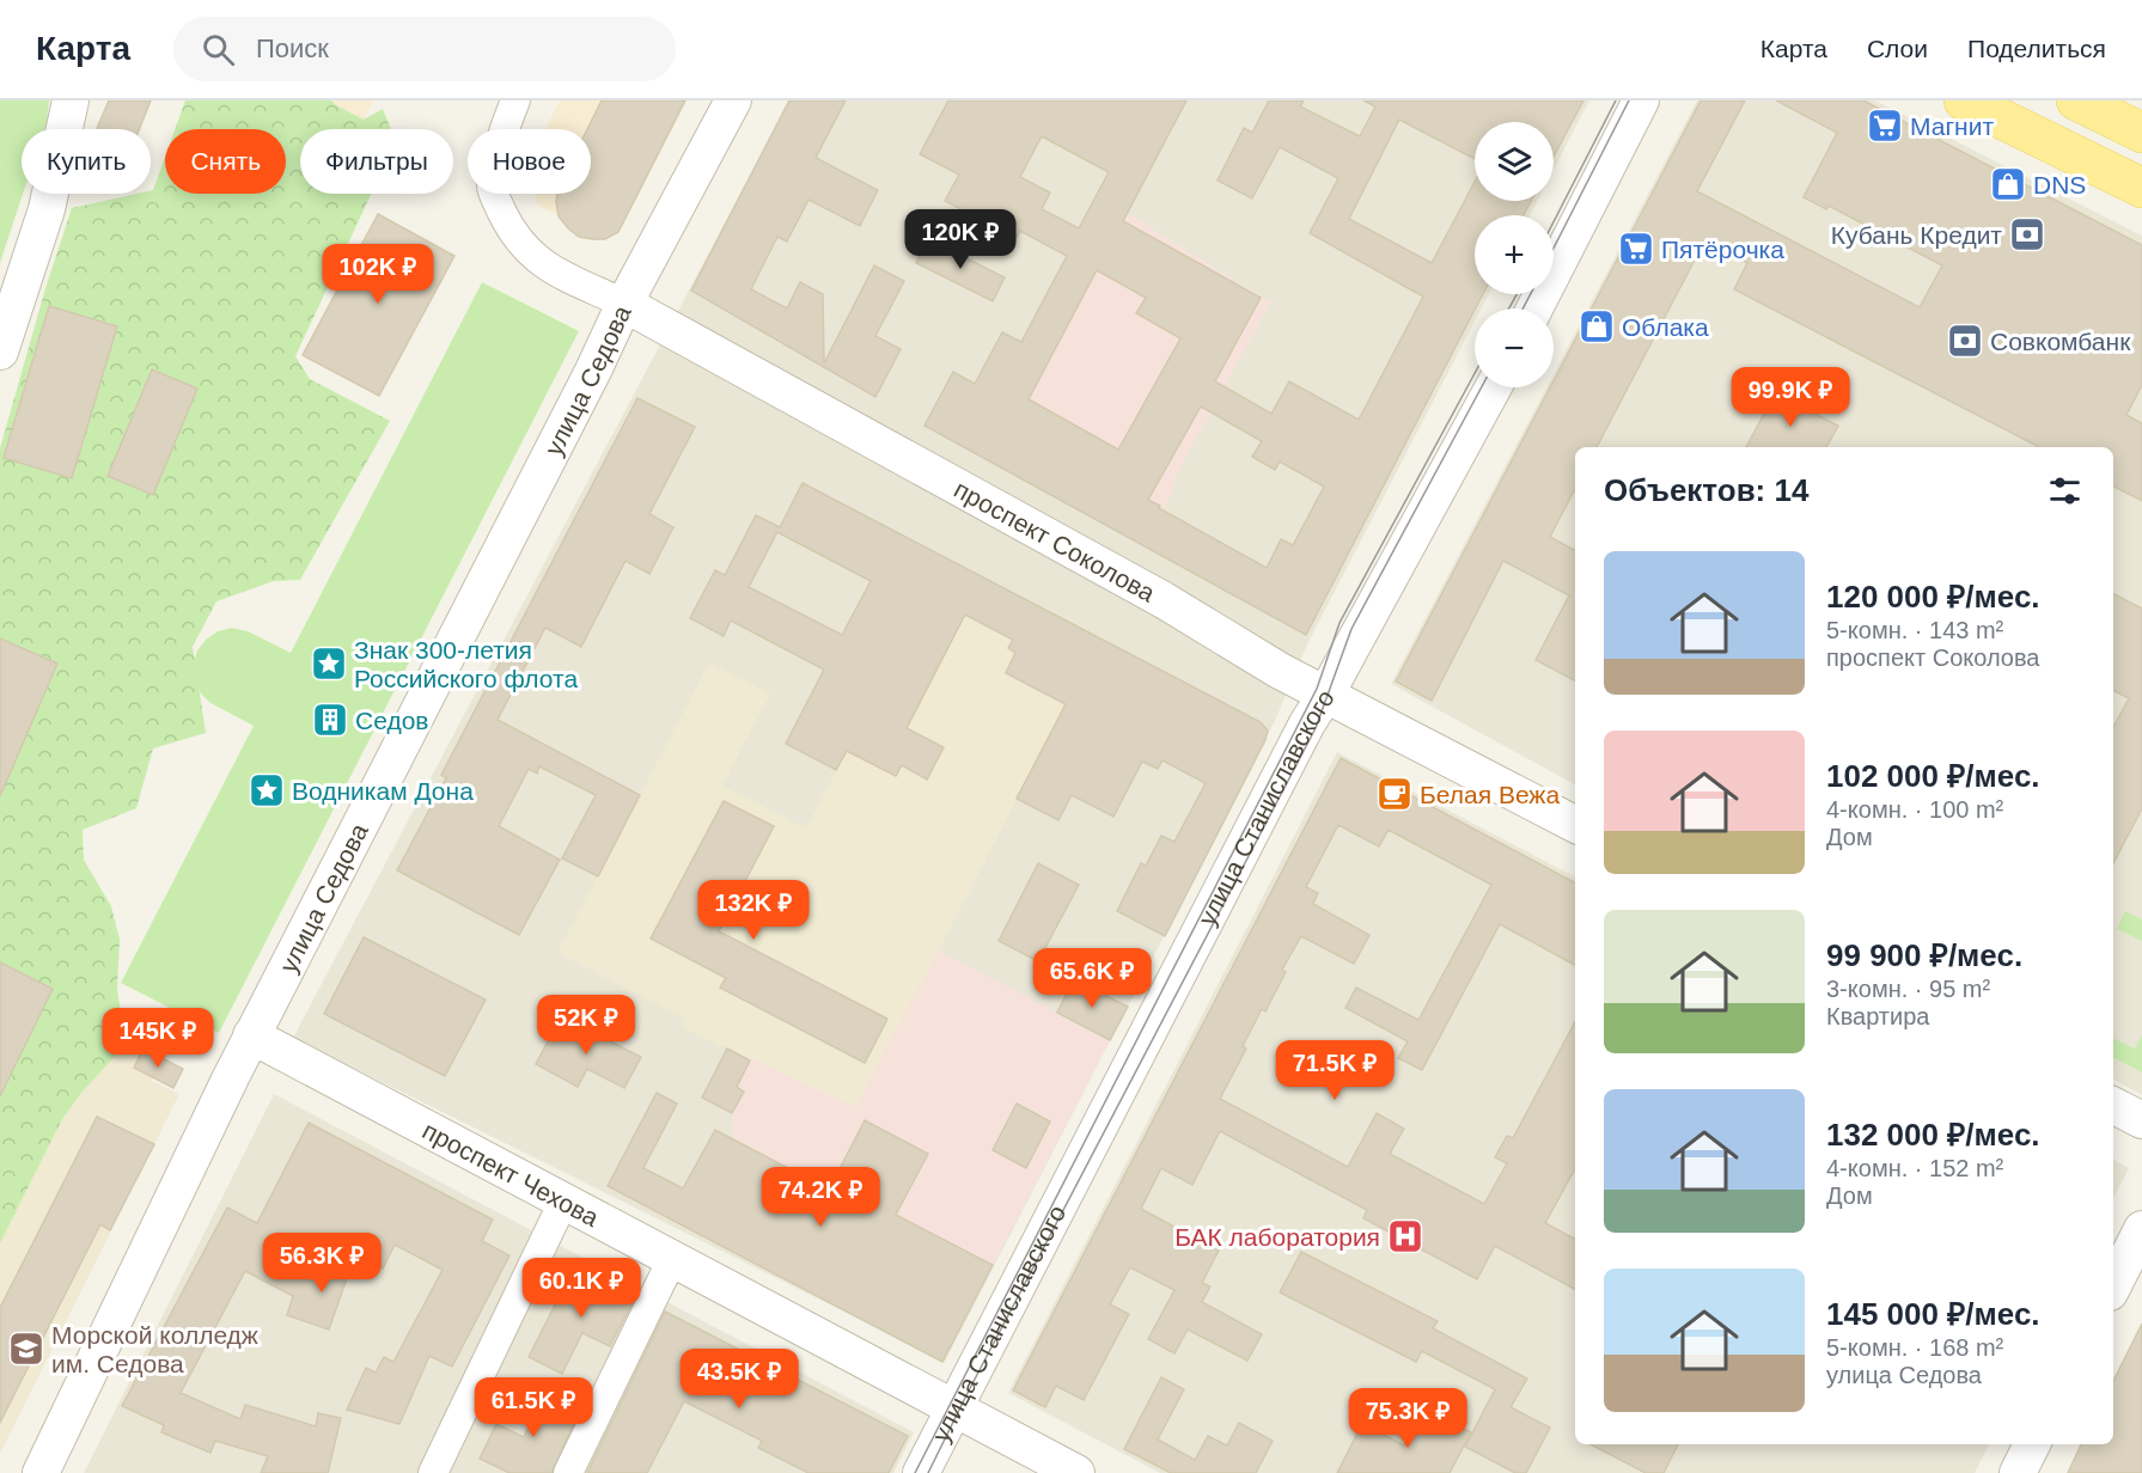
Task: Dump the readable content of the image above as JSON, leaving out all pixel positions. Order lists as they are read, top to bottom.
{
  "streets": {
    "street": [
      "улица Седова",
      "проспект Соколова",
      "улица Станиславского",
      "проспект Чехова"
    ]
  },
  "crossings": [
    ["улица Седова", "проспект Соколова"],
    ["улица Седова", "проспект Чехова"],
    ["проспект Соколова", "улица Станиславского"],
    ["улица Станиславского", "проспект Чехова"]
  ],
  "places": {
    "supermarket": ["Магнит", "Пятёрочка"],
    "shop": ["DNS", "Облака"],
    "bank": ["Кубань Кредит", "Совкомбанк"],
    "place": ["Знак 300-летия Российского флота", "Водникам Дона"],
    "building": ["Седов"],
    "cafe": ["Белая Вежа"],
    "hospital": ["БАК лаборатория"],
    "school or university": ["Морской колледж им. Седова"]
  },
  "page": {
    "header": "Карта",
    "search": "Поиск",
    "nav": ["Карта", "Слои", "Поделиться"],
    "map_buttons": ["+", "−"],
    "chip": [
      "Купить",
      "Снять",
      "Фильтры",
      "Новое"
    ],
    "price": [
      "120K ₽",
      "102K ₽",
      "99.9K ₽",
      "132K ₽",
      "65.6K ₽",
      "52K ₽",
      "145K ₽",
      "71.5K ₽",
      "74.2K ₽",
      "56.3K ₽",
      "60.1K ₽",
      "43.5K ₽",
      "61.5K ₽",
      "75.3K ₽"
    ],
    "heading": "Объектов: 14",
    "list": [
      {
        "name": "120 000 ₽/мес.",
        "note": "5-комн. · 143 m² · проспект Соколова"
      },
      {
        "name": "102 000 ₽/мес.",
        "note": "4-комн. · 100 m² · Дом"
      },
      {
        "name": "99 900 ₽/мес.",
        "note": "3-комн. · 95 m² · Квартира"
      },
      {
        "name": "132 000 ₽/мес.",
        "note": "4-комн. · 152 m² · Дом"
      },
      {
        "name": "145 000 ₽/мес.",
        "note": "5-комн. · 168 m² · улица Седова"
      }
    ]
  }
}
